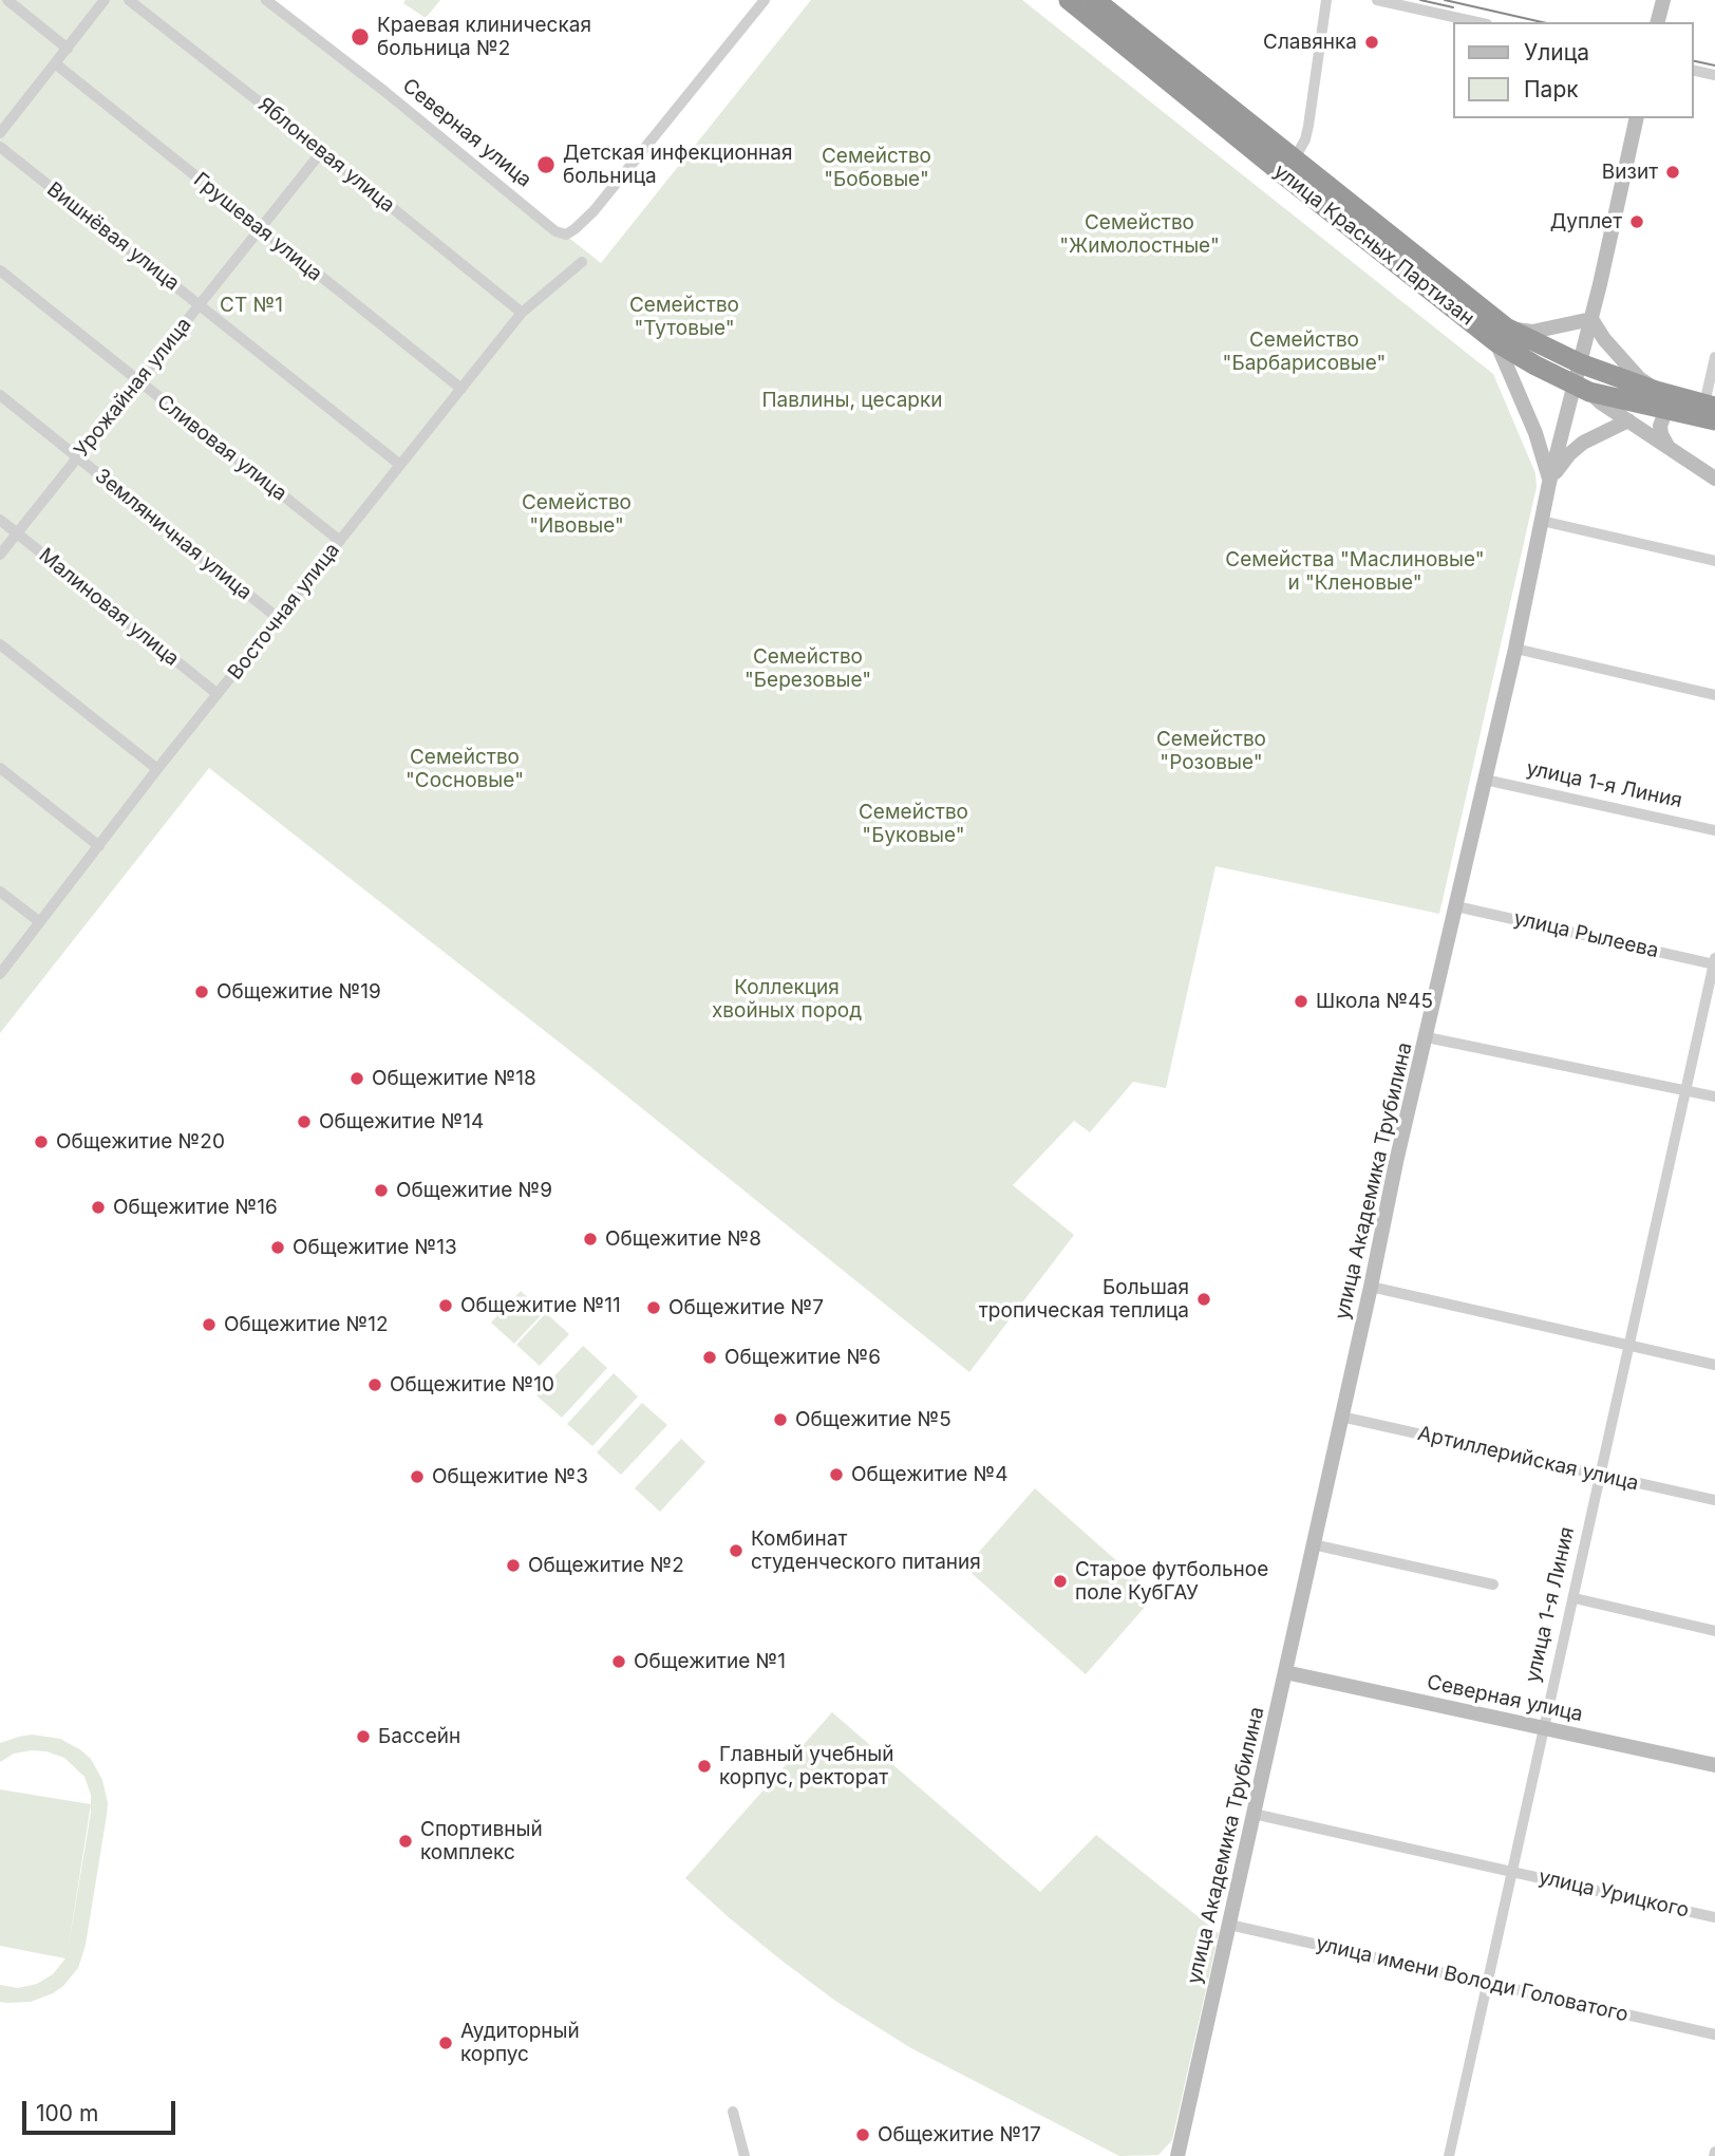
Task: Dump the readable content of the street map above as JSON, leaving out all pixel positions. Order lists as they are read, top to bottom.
{
  "streets": {
    "highway": ["улица Красных Партизан"],
    "main road": ["Северная улица", "улица Академика Трубилина"],
    "street": [
      "Яблоневая улица",
      "Грушевая улица",
      "Вишнёвая улица",
      "Урожайная улица",
      "Сливовая улица",
      "Земляничная улица",
      "Малиновая улица",
      "Восточная улица",
      "улица 1-я Линия",
      "улица Рылеева",
      "Артиллерийская улица",
      "улица Урицкого",
      "улица имени Володи Головатого"
    ]
  },
  "crossings": [
    ["Северная улица", "улица 1-я Линия"],
    ["Северная улица", "улица Академика Трубилина"],
    ["Яблоневая улица", "Урожайная улица"],
    ["Яблоневая улица", "Восточная улица"],
    ["Грушевая улица", "Урожайная улица"],
    ["Грушевая улица", "Восточная улица"],
    ["Вишнёвая улица", "Урожайная улица"],
    ["Вишнёвая улица", "Восточная улица"],
    ["улица Красных Партизан", "улица Академика Трубилина"],
    ["Урожайная улица", "Сливовая улица"],
    ["Урожайная улица", "Земляничная улица"],
    ["Урожайная улица", "Малиновая улица"],
    ["Сливовая улица", "Восточная улица"],
    ["Земляничная улица", "Восточная улица"],
    ["Малиновая улица", "Восточная улица"],
    ["улица 1-я Линия", "улица Рылеева"],
    ["улица 1-я Линия", "улица Академика Трубилина"],
    ["улица 1-я Линия", "Артиллерийская улица"],
    ["улица 1-я Линия", "улица Урицкого"],
    ["улица 1-я Линия", "улица имени Володи Головатого"],
    ["улица Рылеева", "улица Академика Трубилина"],
    ["улица Академика Трубилина", "Артиллерийская улица"],
    ["улица Академика Трубилина", "улица имени Володи Головатого"]
  ],
  "parks": [
    "Семейство \"Бобовые\"",
    "Семейство \"Жимолостные\"",
    "СТ №1",
    "Семейство \"Тутовые\"",
    "Семейство \"Барбарисовые\"",
    "Павлины, цесарки",
    "Семейство \"Ивовые\"",
    "Семейства \"Маслиновые\" и \"Кленовые\"",
    "Семейство \"Березовые\"",
    "Семейство \"Розовые\"",
    "Семейство \"Сосновые\"",
    "Семейство \"Буковые\"",
    "Коллекция хвойных пород"
  ],
  "places": [
    "Краевая клиническая больница №2",
    "Славянка",
    "Детская инфекционная больница",
    "Визит",
    "Дуплет",
    "Общежитие №19",
    "Школа №45",
    "Общежитие №18",
    "Общежитие №14",
    "Общежитие №20",
    "Общежитие №9",
    "Общежитие №16",
    "Общежитие №8",
    "Общежитие №13",
    "Большая тропическая теплица",
    "Общежитие №11",
    "Общежитие №7",
    "Общежитие №12",
    "Общежитие №6",
    "Общежитие №10",
    "Общежитие №5",
    "Общежитие №4",
    "Общежитие №3",
    "Комбинат студенческого питания",
    "Общежитие №2",
    "Старое футбольное поле КубГАУ",
    "Общежитие №1",
    "Бассейн",
    "Главный учебный корпус, ректорат",
    "Спортивный комплекс",
    "Аудиторный корпус",
    "Общежитие №17"
  ],
  "legend": ["Улица", "Парк"],
  "scale_bar": "100 m"
}
